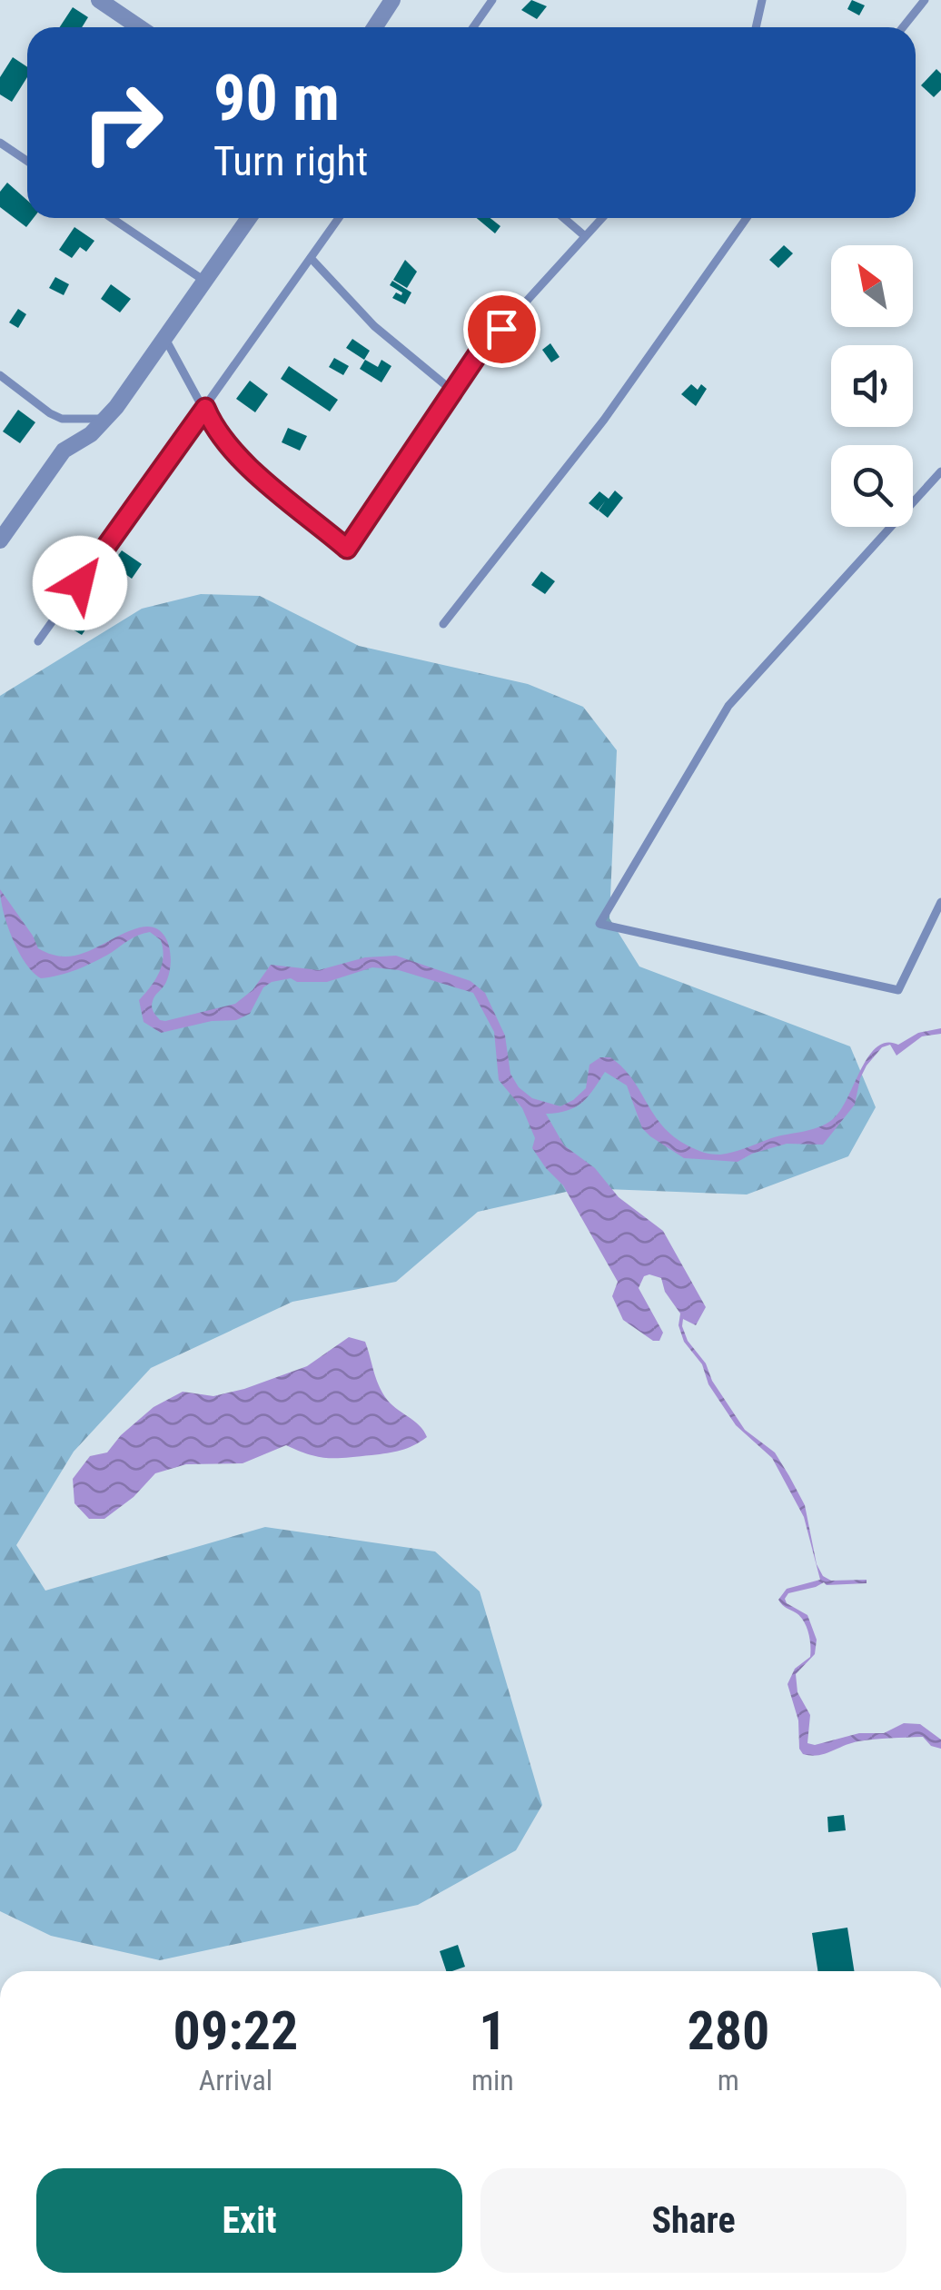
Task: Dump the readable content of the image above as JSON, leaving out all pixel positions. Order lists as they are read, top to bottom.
{
  "north": "top left",
  "page": {
    "turn": ["90 m", "Turn right"],
    "eta": [
      "09:22",
      "Arrival",
      "1",
      "min",
      "280",
      "m"
    ],
    "buttons": ["Exit", "Share"]
  }
}
